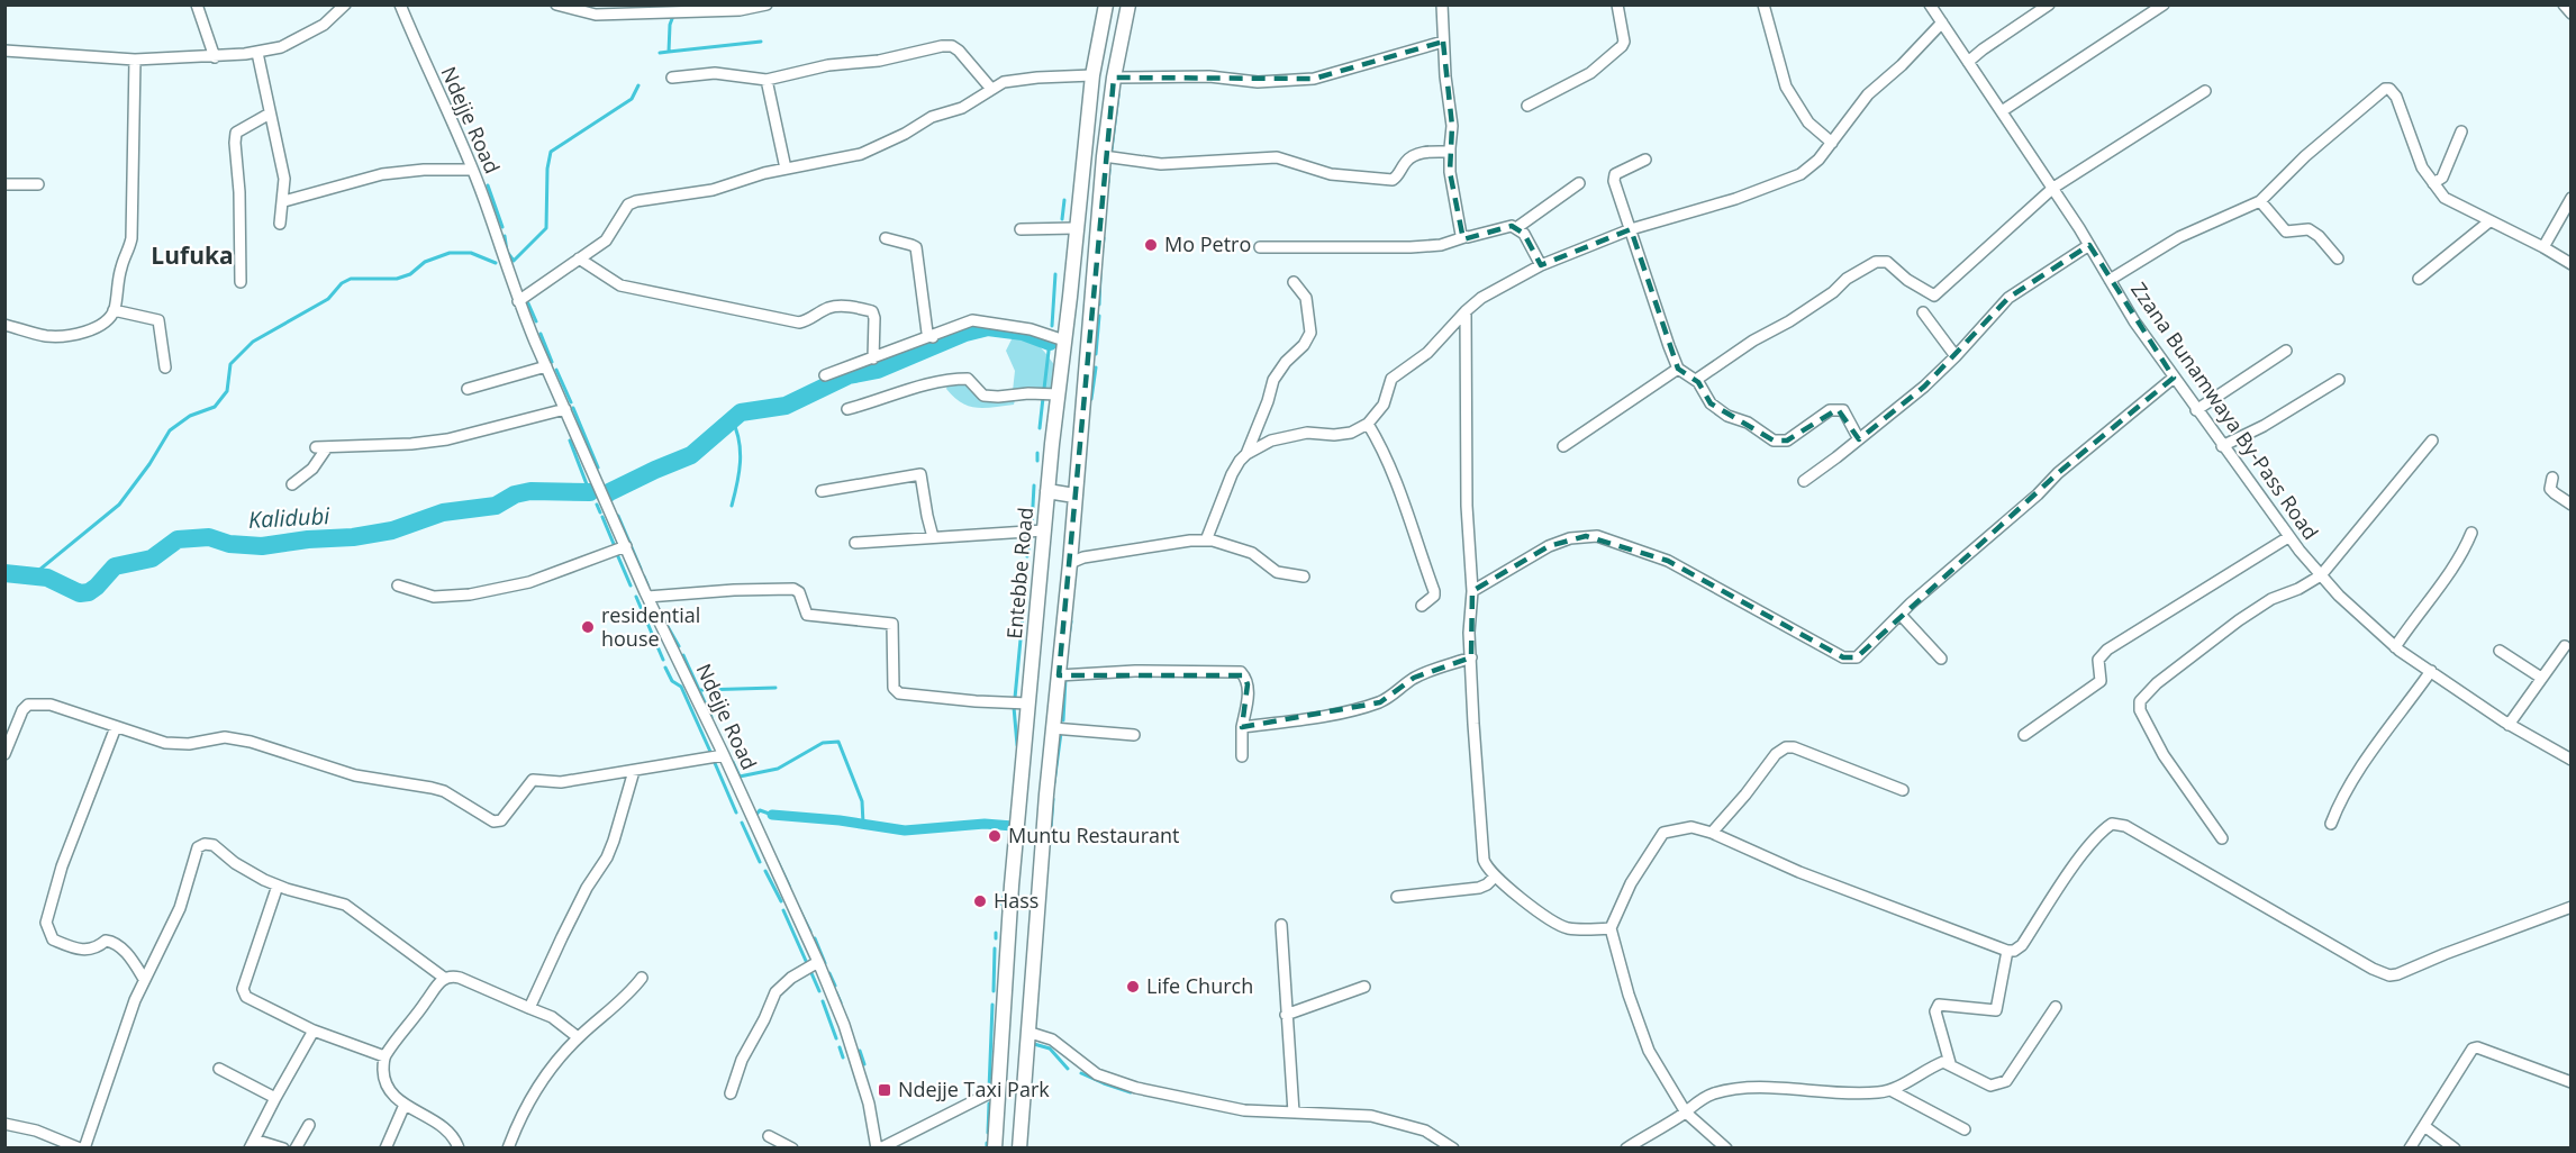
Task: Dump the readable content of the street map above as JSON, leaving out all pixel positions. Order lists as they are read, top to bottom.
{
  "streets": {
    "main road": ["Entebbe Road"],
    "street": ["Ndejje Road", "Zzana Bunamwaya By-Pass Road"]
  },
  "districts": ["Lufuka"],
  "water": ["Kalidubi"],
  "places": {
    "other": [
      "Mo Petro",
      "residential house",
      "Muntu Restaurant",
      "Hass",
      "Life Church"
    ],
    "transit": ["Ndejje Taxi Park"]
  }
}
